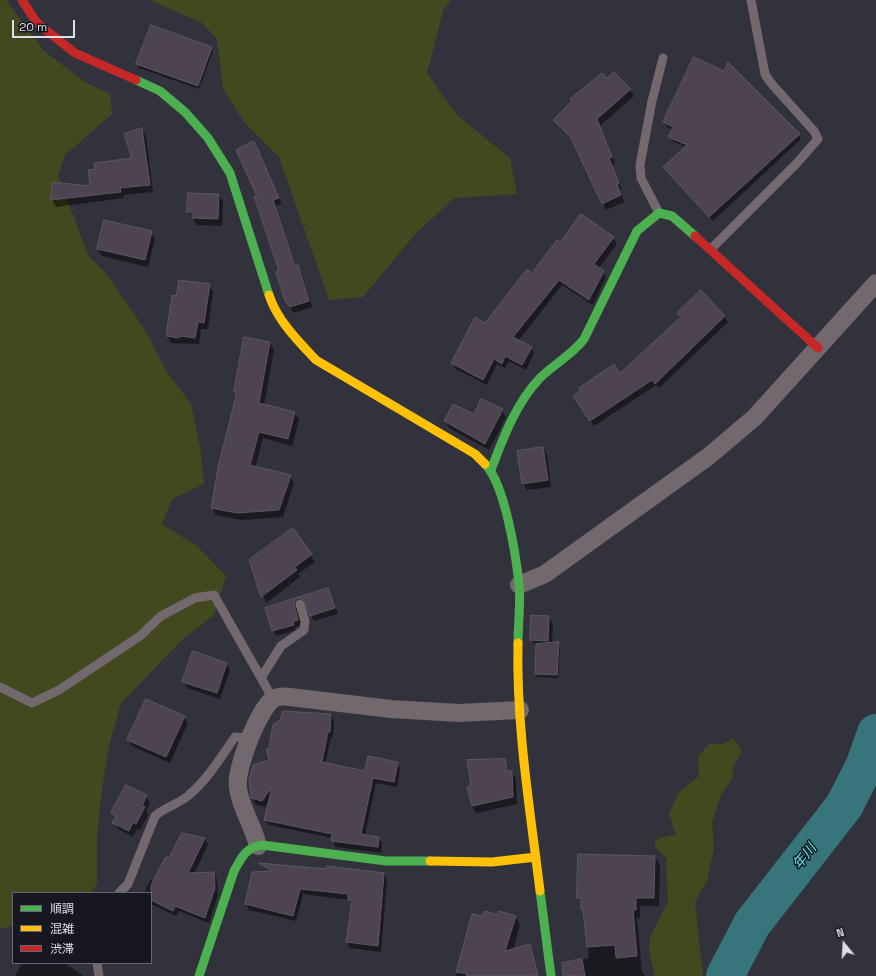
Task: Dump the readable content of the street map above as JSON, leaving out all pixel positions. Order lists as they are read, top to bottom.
{
  "water": ["年川"],
  "legend": ["順調", "混雑", "渋滞"],
  "scale_bar": "20 m",
  "north": "top"
}
